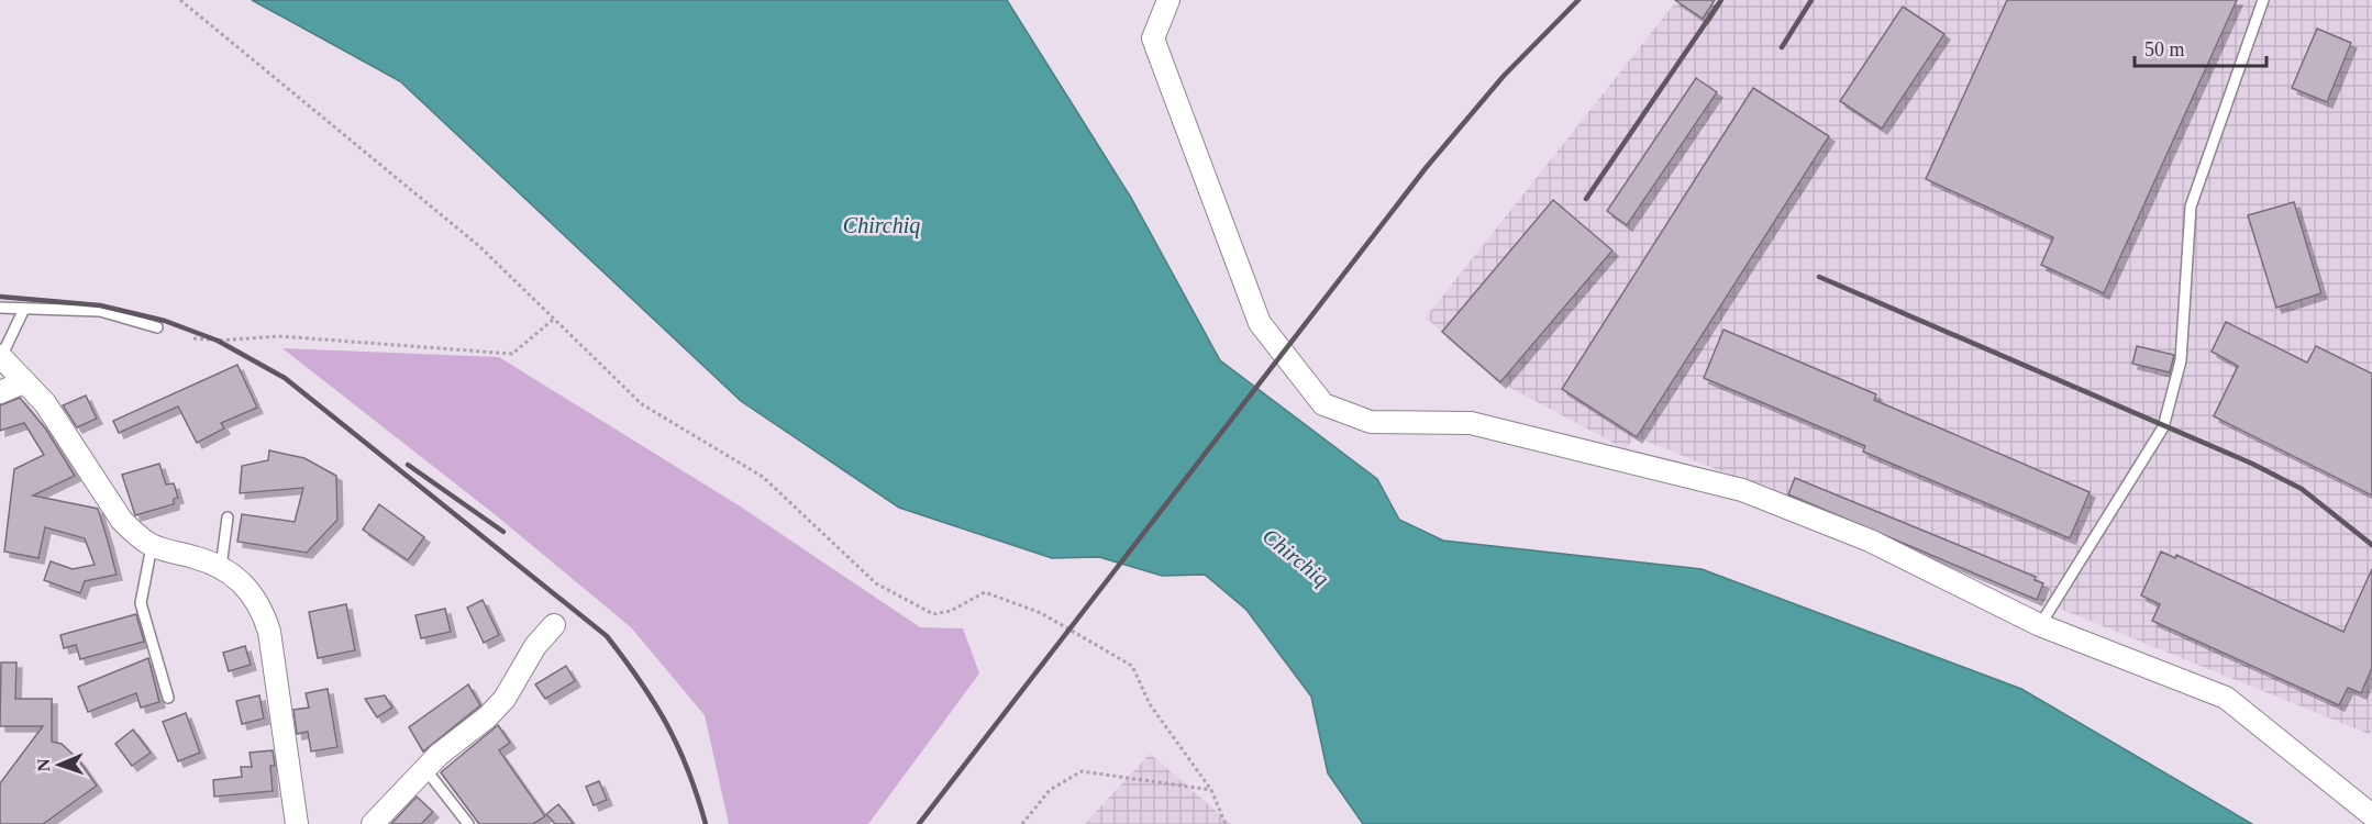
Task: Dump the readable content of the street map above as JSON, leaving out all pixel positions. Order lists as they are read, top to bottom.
{
  "water": ["Chirchiq"],
  "scale_bar": "50 m",
  "north": "left"
}
